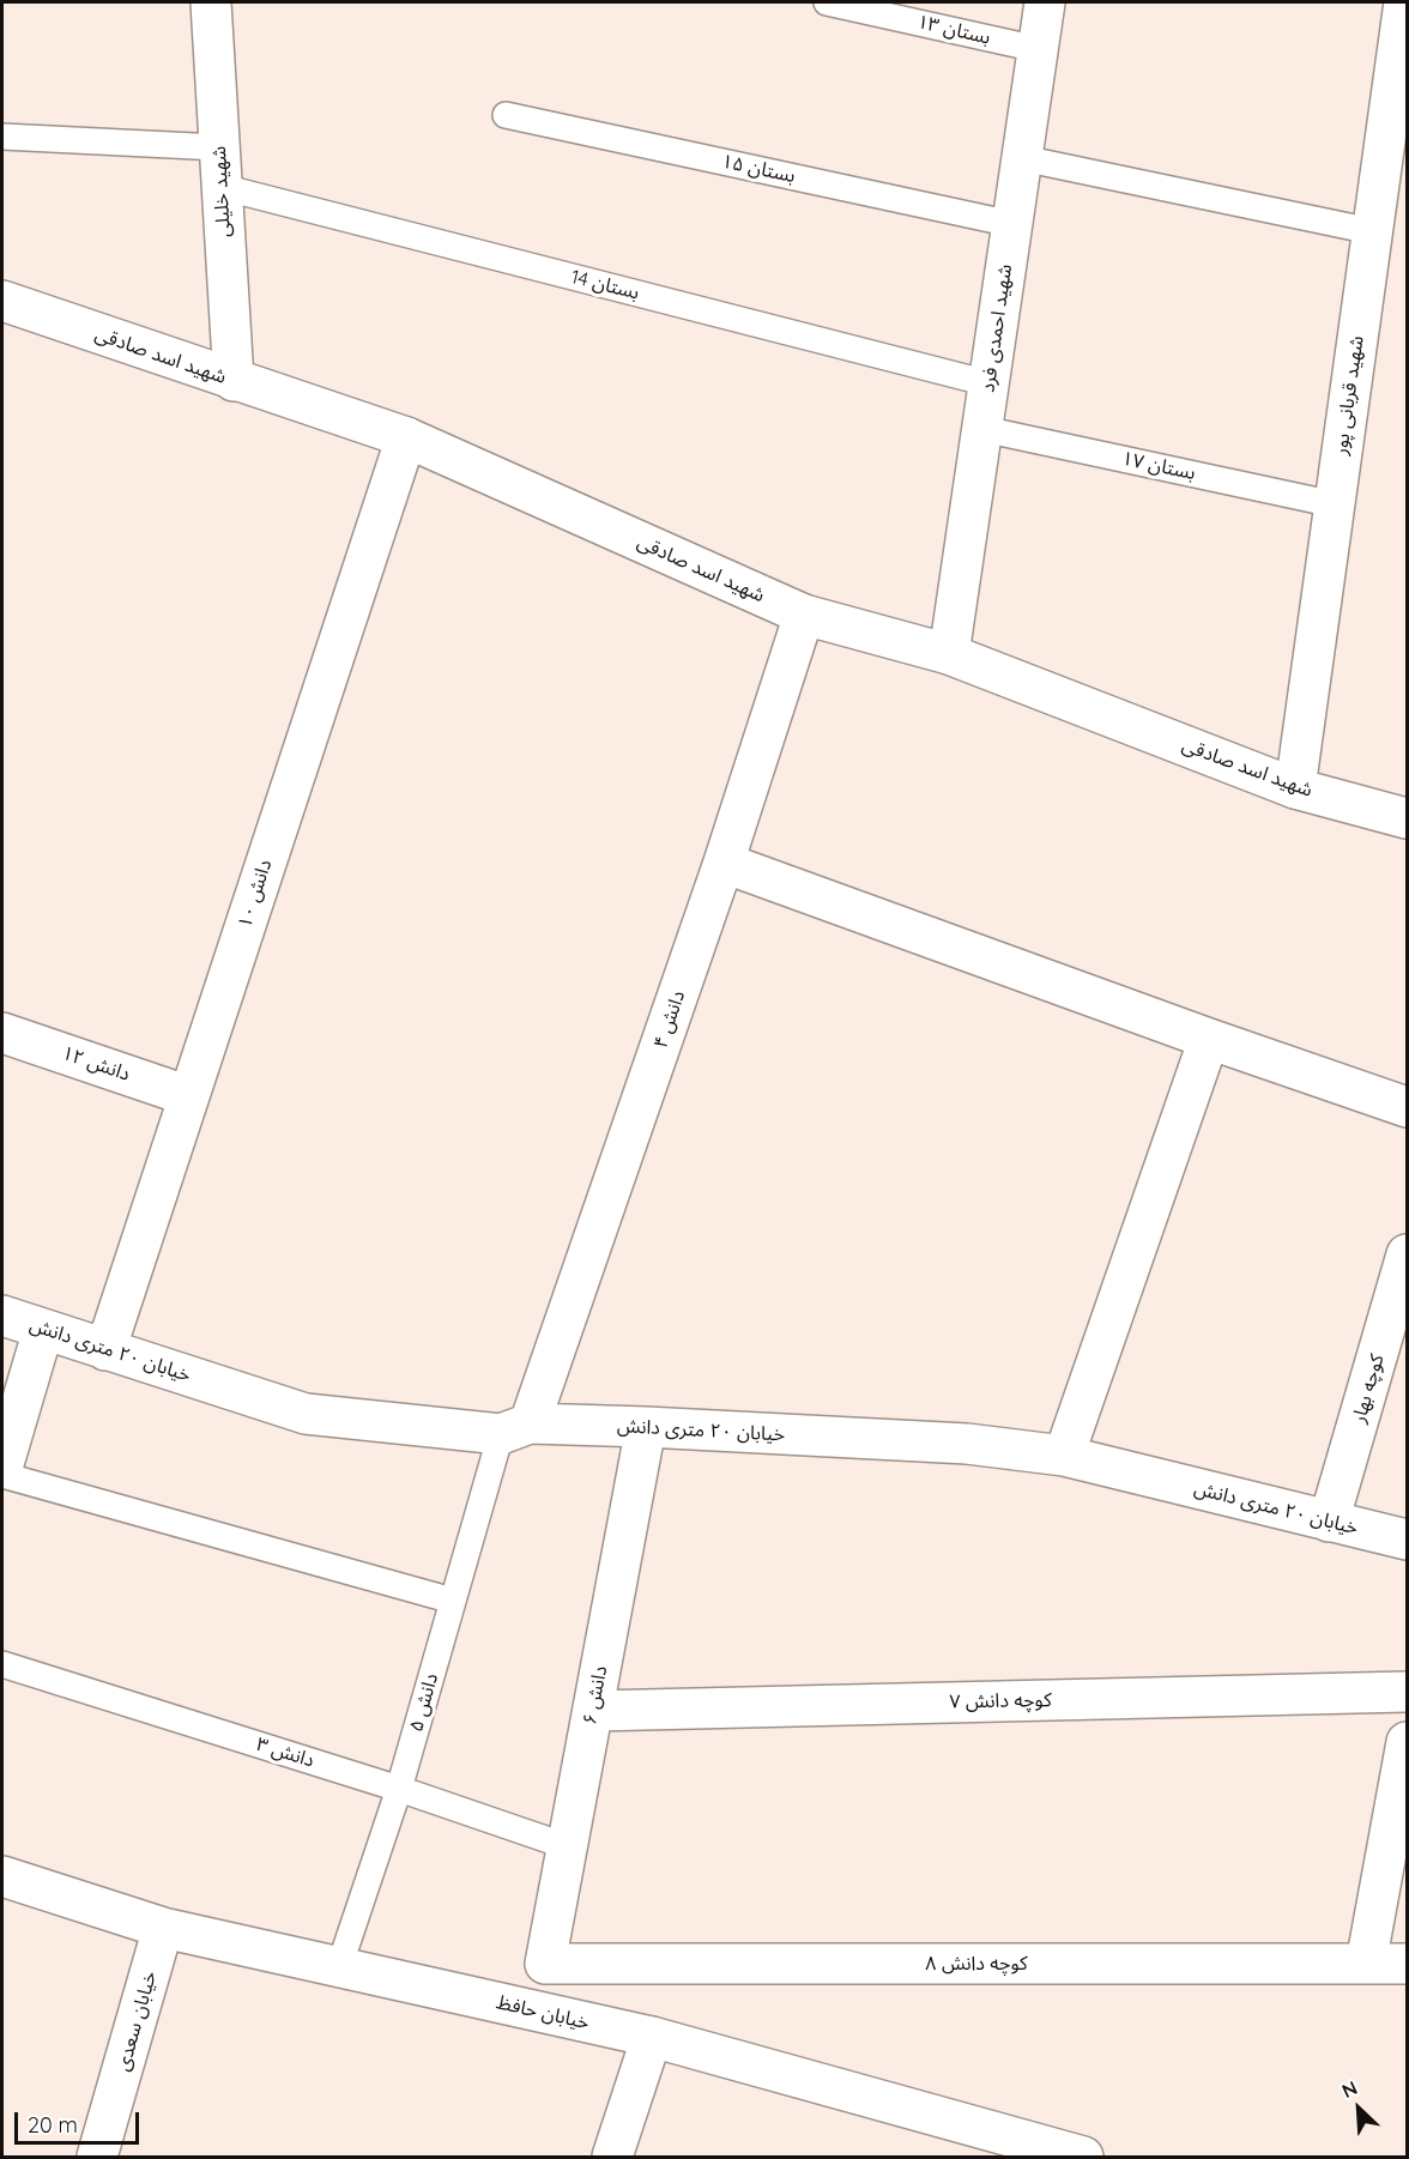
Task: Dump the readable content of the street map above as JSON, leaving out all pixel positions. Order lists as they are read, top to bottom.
{
  "streets": {
    "street": [
      "شهید خلیلی",
      "شهید احمدی فرد",
      "شهید اسد صادقی",
      "شهید قربانی پور",
      "دانش ۱۰",
      "دانش ۴",
      "دانش ۱۲",
      "خیابان ۲۰ متری دانش",
      "کوچه بهار",
      "دانش ۶",
      "کوچه دانش ۷",
      "کوچه دانش ۸",
      "خیابان حافظ",
      "خیابان سعدی"
    ],
    "lane": [
      "بستان ۱۳",
      "بستان ۱۵",
      "بستان 14",
      "بستان ۱۷",
      "دانش ۵",
      "دانش ۳"
    ]
  },
  "crossings": [
    ["بستان ۱۳", "شهید احمدی فرد"],
    ["بستان ۱۵", "شهید احمدی فرد"],
    ["شهید خلیلی", "بستان 14"],
    ["شهید خلیلی", "شهید اسد صادقی"],
    ["بستان 14", "شهید احمدی فرد"],
    ["شهید احمدی فرد", "شهید اسد صادقی"],
    ["شهید احمدی فرد", "بستان ۱۷"],
    ["شهید اسد صادقی", "شهید قربانی پور"],
    ["شهید اسد صادقی", "دانش ۱۰"],
    ["شهید اسد صادقی", "دانش ۴"],
    ["شهید قربانی پور", "بستان ۱۷"],
    ["دانش ۱۰", "دانش ۱۲"],
    ["دانش ۱۰", "خیابان ۲۰ متری دانش"],
    ["دانش ۴", "خیابان ۲۰ متری دانش"],
    ["دانش ۴", "دانش ۵"],
    ["خیابان ۲۰ متری دانش", "کوچه بهار"],
    ["خیابان ۲۰ متری دانش", "دانش ۶"],
    ["خیابان ۲۰ متری دانش", "دانش ۵"],
    ["دانش ۶", "کوچه دانش ۷"],
    ["دانش ۶", "دانش ۳"],
    ["دانش ۶", "کوچه دانش ۸"],
    ["دانش ۵", "دانش ۳"],
    ["دانش ۵", "خیابان حافظ"],
    ["خیابان حافظ", "خیابان سعدی"]
  ],
  "scale_bar": "20 m",
  "north": "top left"
}
